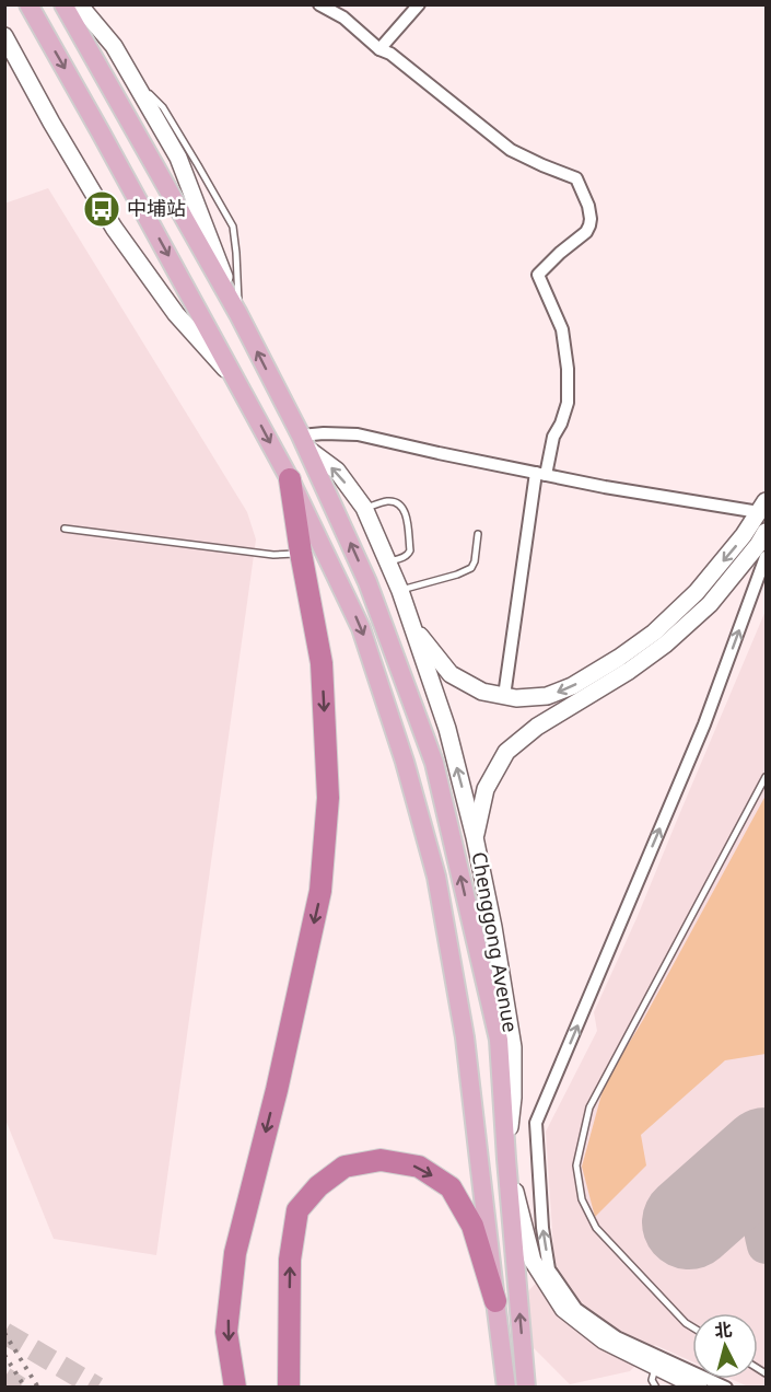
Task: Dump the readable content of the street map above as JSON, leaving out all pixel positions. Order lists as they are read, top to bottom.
{
  "streets": {
    "main road": ["Chenggong Avenue"]
  },
  "places": {
    "bus stop": ["中埔站"]
  },
  "north": "top"
}
